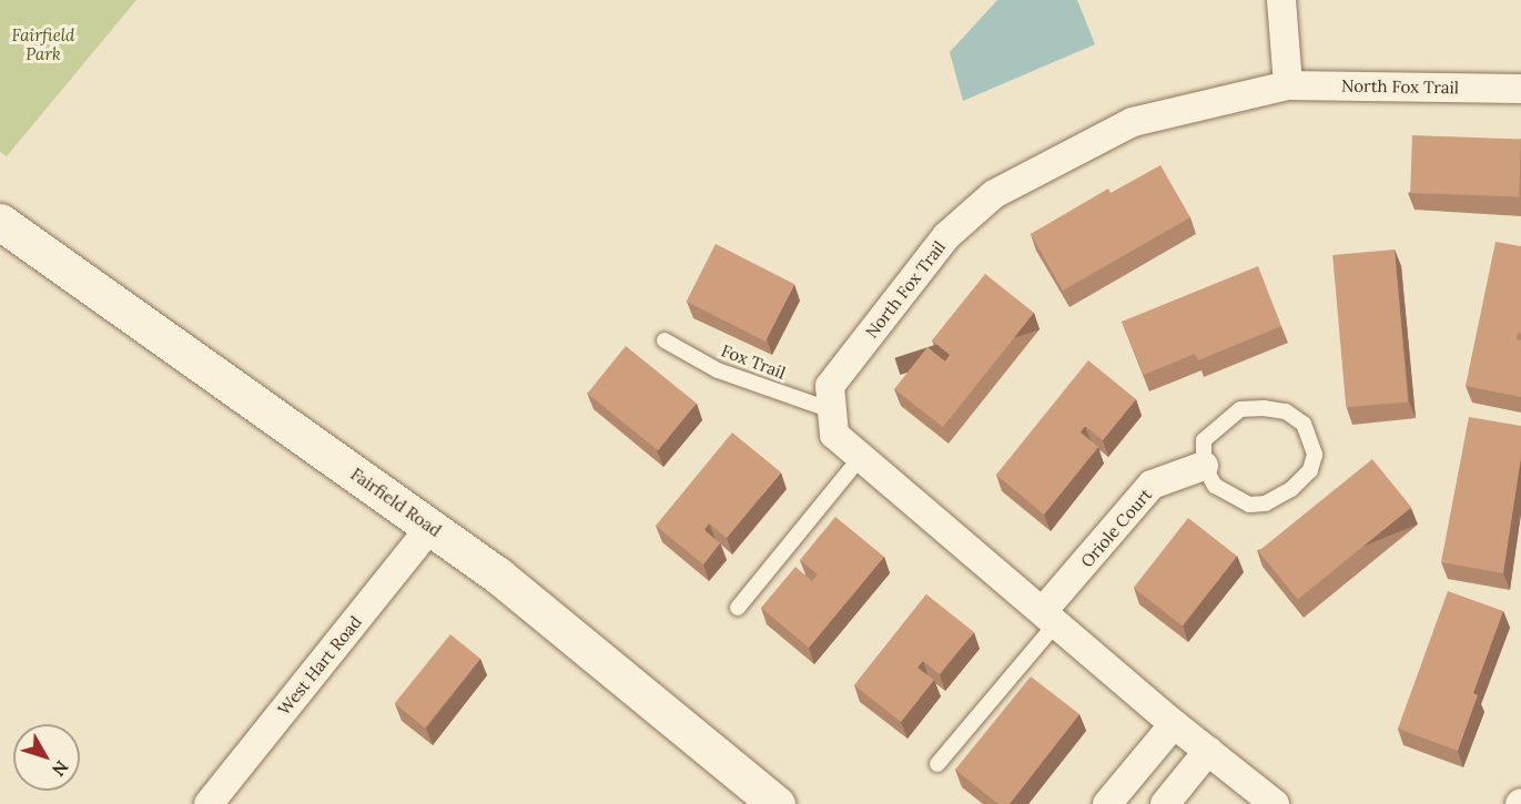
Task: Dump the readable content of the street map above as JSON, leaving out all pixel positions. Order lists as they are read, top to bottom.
{
  "streets": {
    "street": [
      "North Fox Trail",
      "Fairfield Road",
      "Oriole Court",
      "West Hart Road"
    ],
    "lane": ["Fox Trail"]
  },
  "crossings": [
    ["North Fox Trail", "Fox Trail"],
    ["North Fox Trail", "Oriole Court"],
    ["Fairfield Road", "West Hart Road"]
  ],
  "parks": ["Fairfield Park"],
  "north": "bottom right"
}
